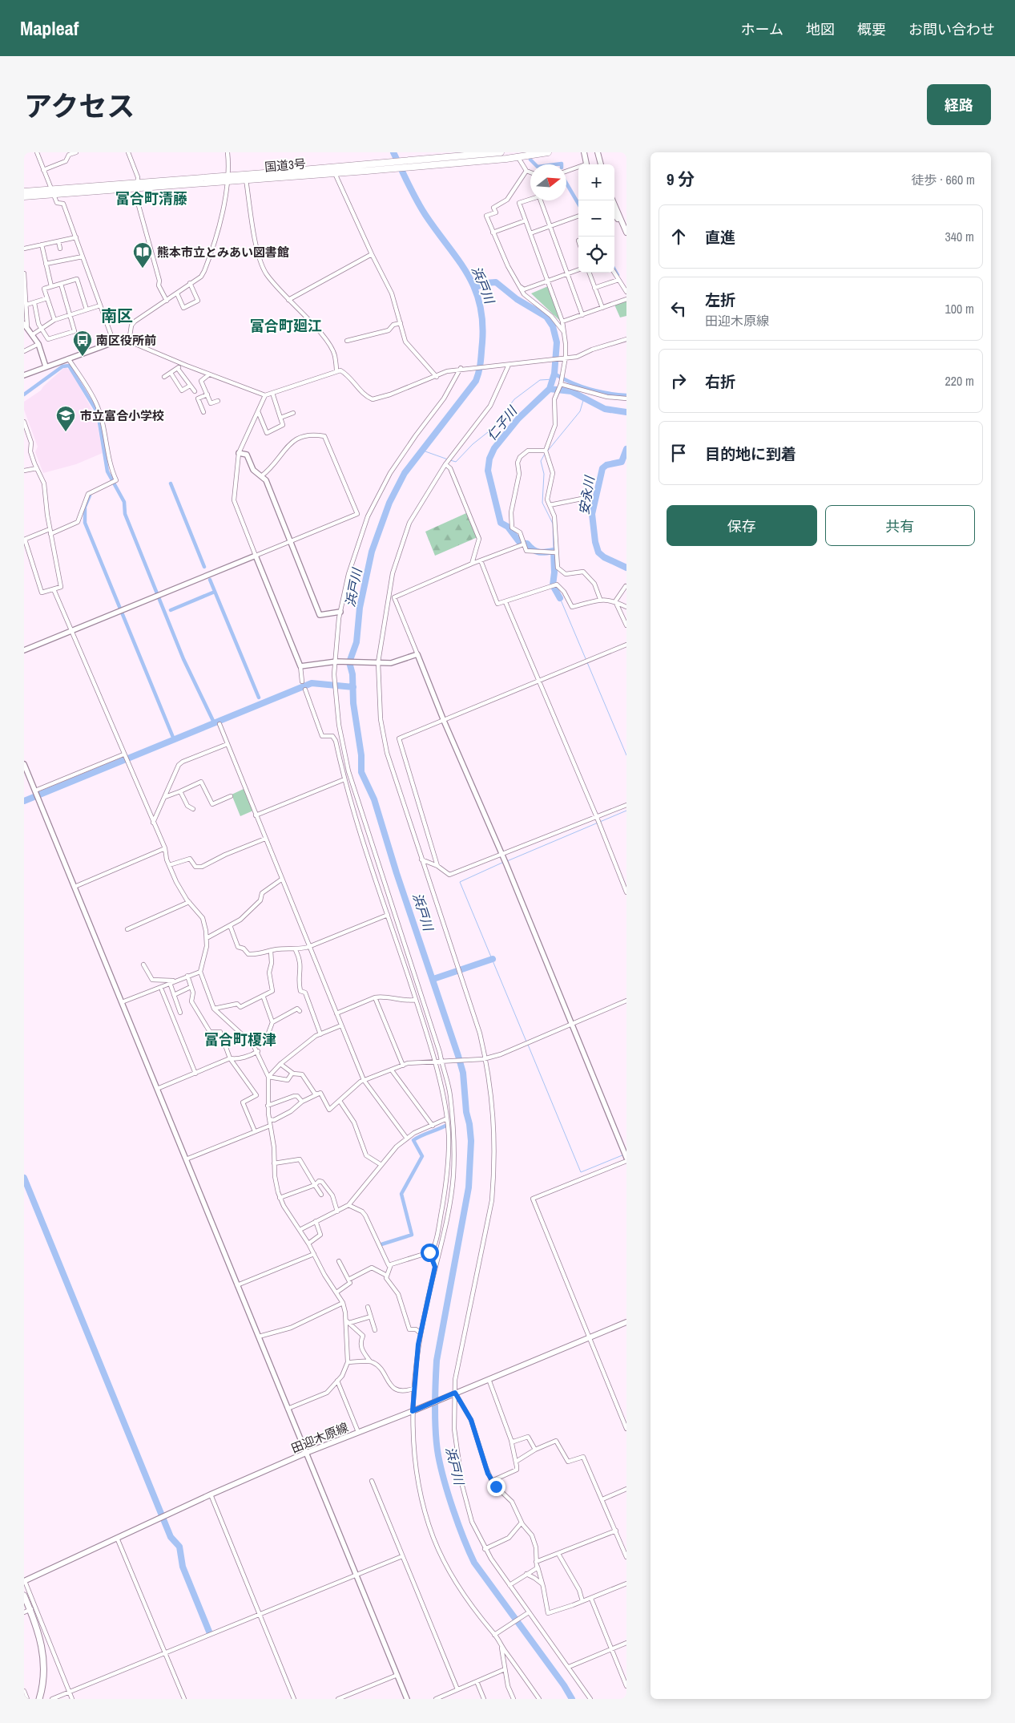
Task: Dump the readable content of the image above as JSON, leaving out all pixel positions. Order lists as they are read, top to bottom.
{
  "streets": {
    "highway": ["国道3号"],
    "main road": ["田迎木原線"]
  },
  "districts": [
    "富合町清藤",
    "南区",
    "富合町廻江",
    "富合町榎津"
  ],
  "water": ["浜戸川", "仁子川", "安永川"],
  "places": {
    "library": ["熊本市立とみあい図書館"],
    "bus stop": ["南区役所前"],
    "school or university": ["市立富合小学校"]
  },
  "north": "right",
  "page": {
    "header": "Mapleaf",
    "nav": [
      "ホーム",
      "地図",
      "概要",
      "お問い合わせ"
    ],
    "title": "アクセス",
    "buttons": [
      "経路",
      ["保存", "共有"]
    ],
    "heading": ["9 分", "徒歩 · 660 m"],
    "map_buttons": ["+", "−"],
    "list": [
      ["直進", "340 m"],
      ["左折", "田迎木原線", "100 m"],
      ["右折", "220 m"],
      "目的地に到着"
    ]
  }
}
